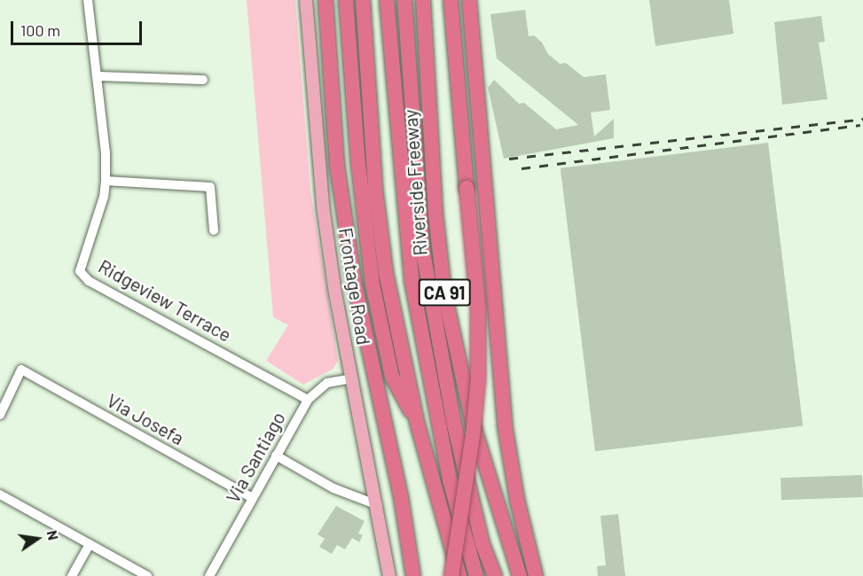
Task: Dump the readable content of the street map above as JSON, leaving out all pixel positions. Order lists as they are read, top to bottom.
{
  "streets": {
    "highway": ["Riverside Freeway", "CA 91"],
    "main road": ["Frontage Road"],
    "street": ["Ridgeview Terrace", "Via Josefa", "Via Santiago"]
  },
  "crossings": [
    ["Frontage Road", "Via Santiago"],
    ["Ridgeview Terrace", "Via Santiago"],
    ["Via Josefa", "Via Santiago"]
  ],
  "scale_bar": "100 m",
  "north": "right"
}
